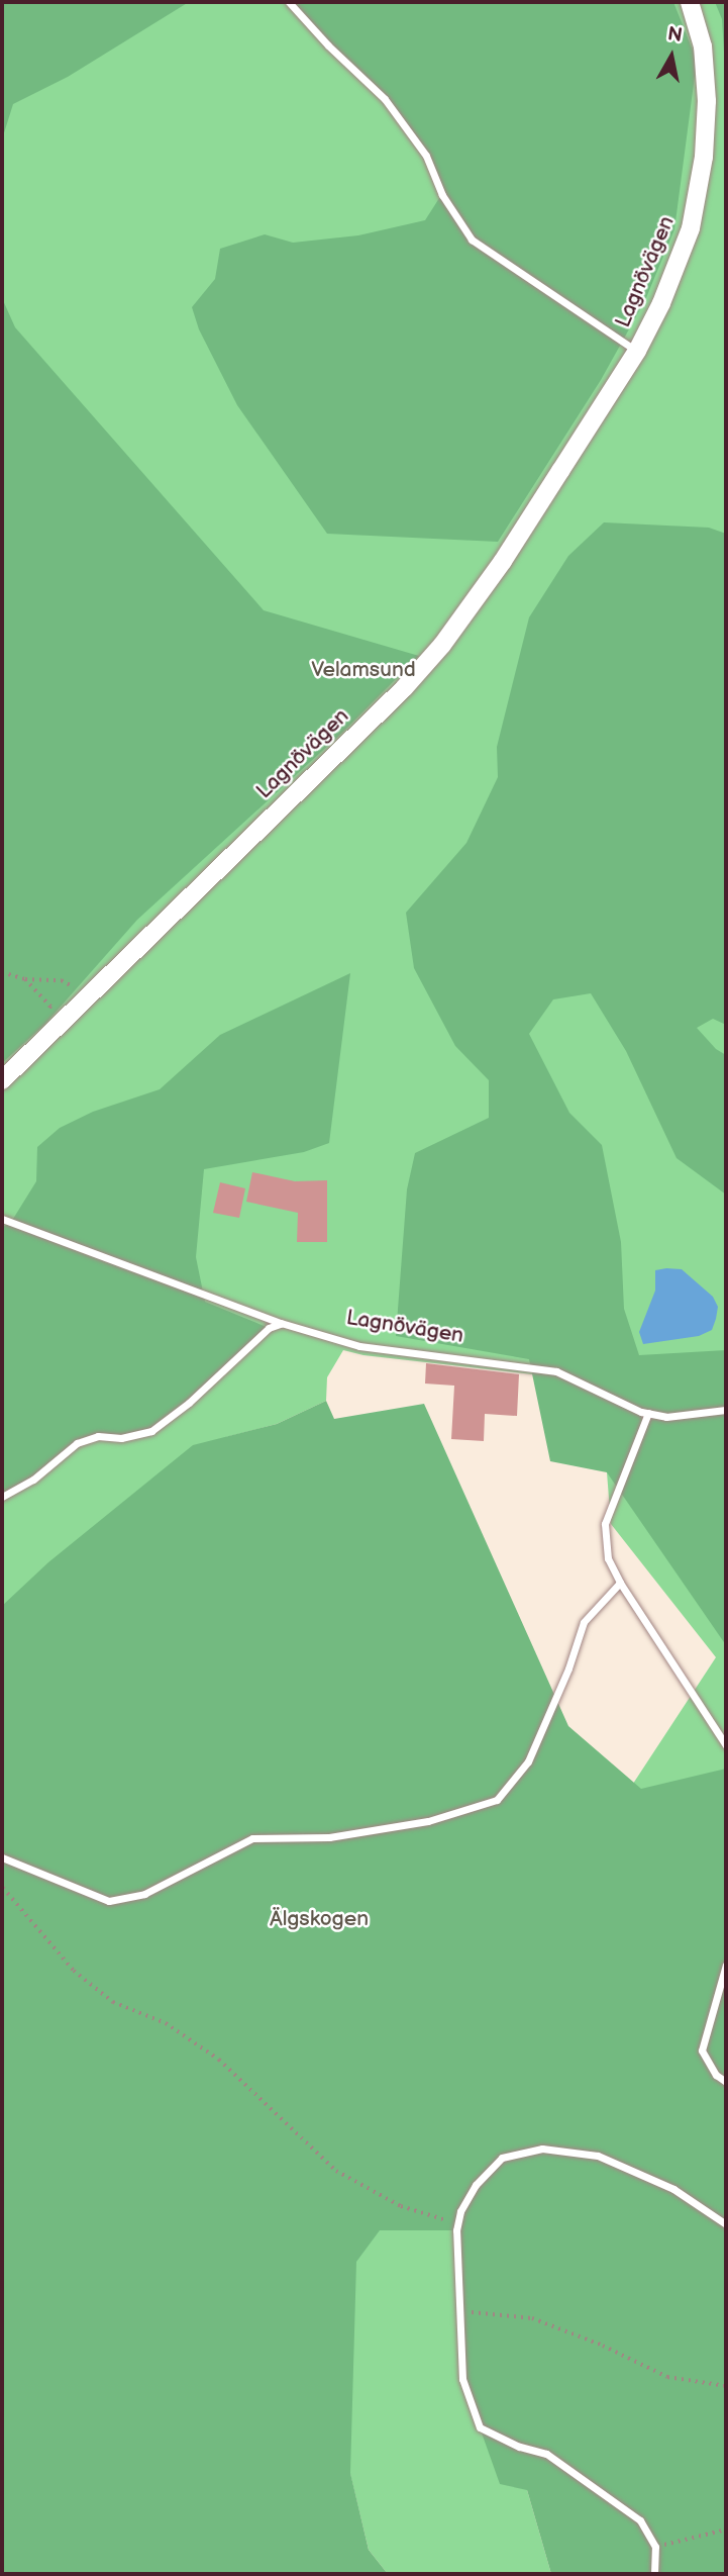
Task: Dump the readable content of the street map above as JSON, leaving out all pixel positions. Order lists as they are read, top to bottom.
{
  "streets": {
    "street": ["Lagnövägen"]
  },
  "parks": ["Velamsund", "Älgskogen"],
  "north": "top"
}
